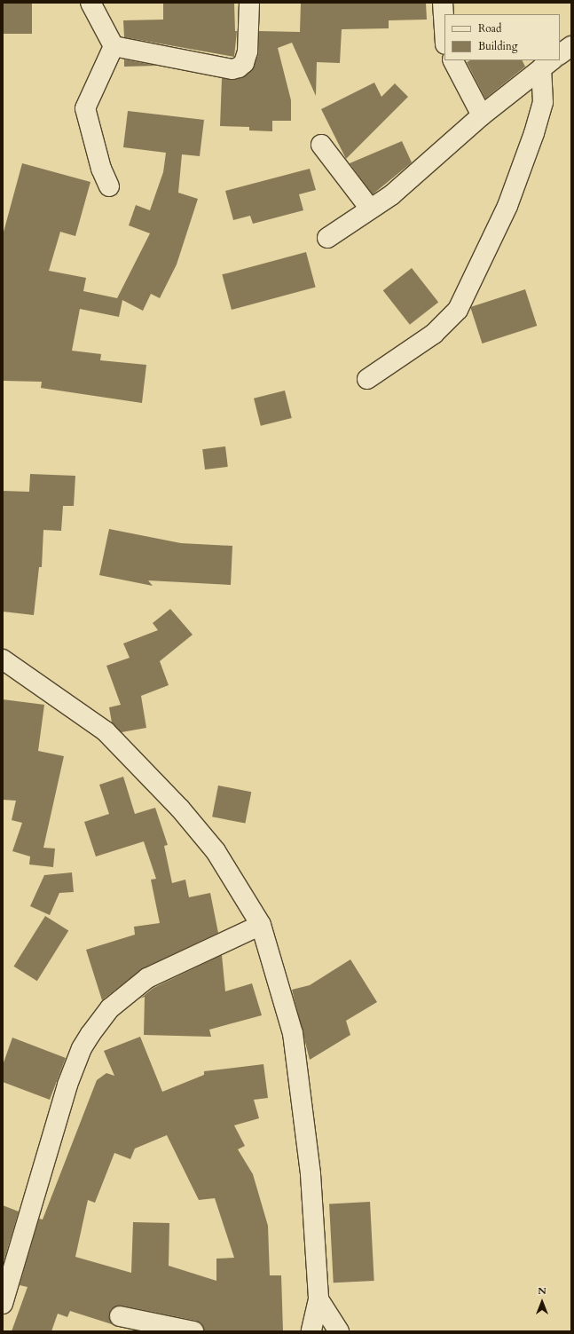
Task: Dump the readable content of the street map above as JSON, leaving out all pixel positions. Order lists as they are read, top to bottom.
{
  "legend": ["Road", "Building"],
  "north": "top"
}
